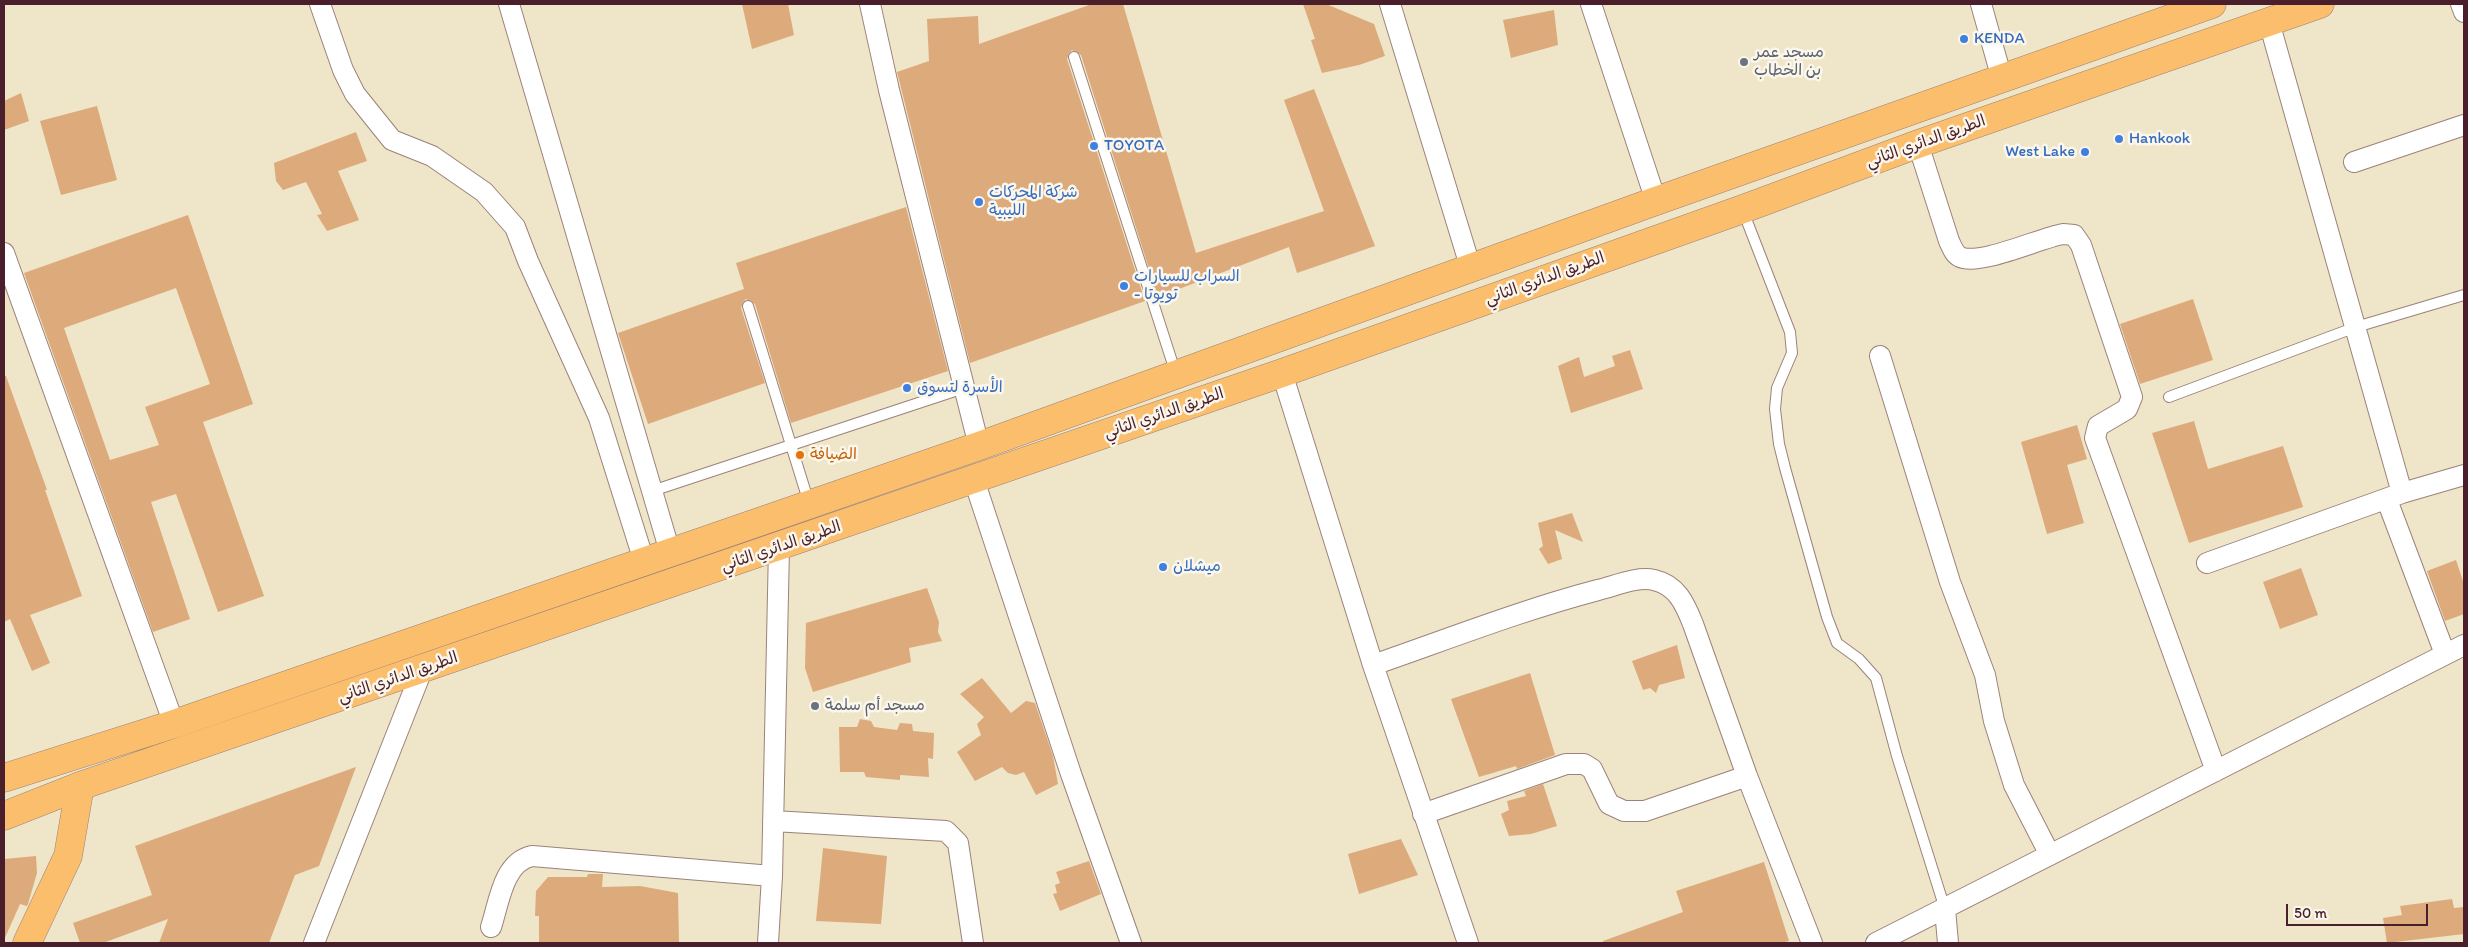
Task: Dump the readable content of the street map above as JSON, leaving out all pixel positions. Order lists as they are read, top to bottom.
{
  "streets": {
    "main road": ["الطريق الدائري الثاني"]
  },
  "places": [
    "KENDA",
    "مسجد عمر بن الخطاب",
    "Hankook",
    "TOYOTA",
    "West Lake",
    "شركة المحركات الليبية",
    "السراب للسيارات - تويوتا",
    "الأسرة لتسوق",
    "الضيافة",
    "ميشلان",
    "مسجد أم سلمة"
  ],
  "scale_bar": "50 m"
}
